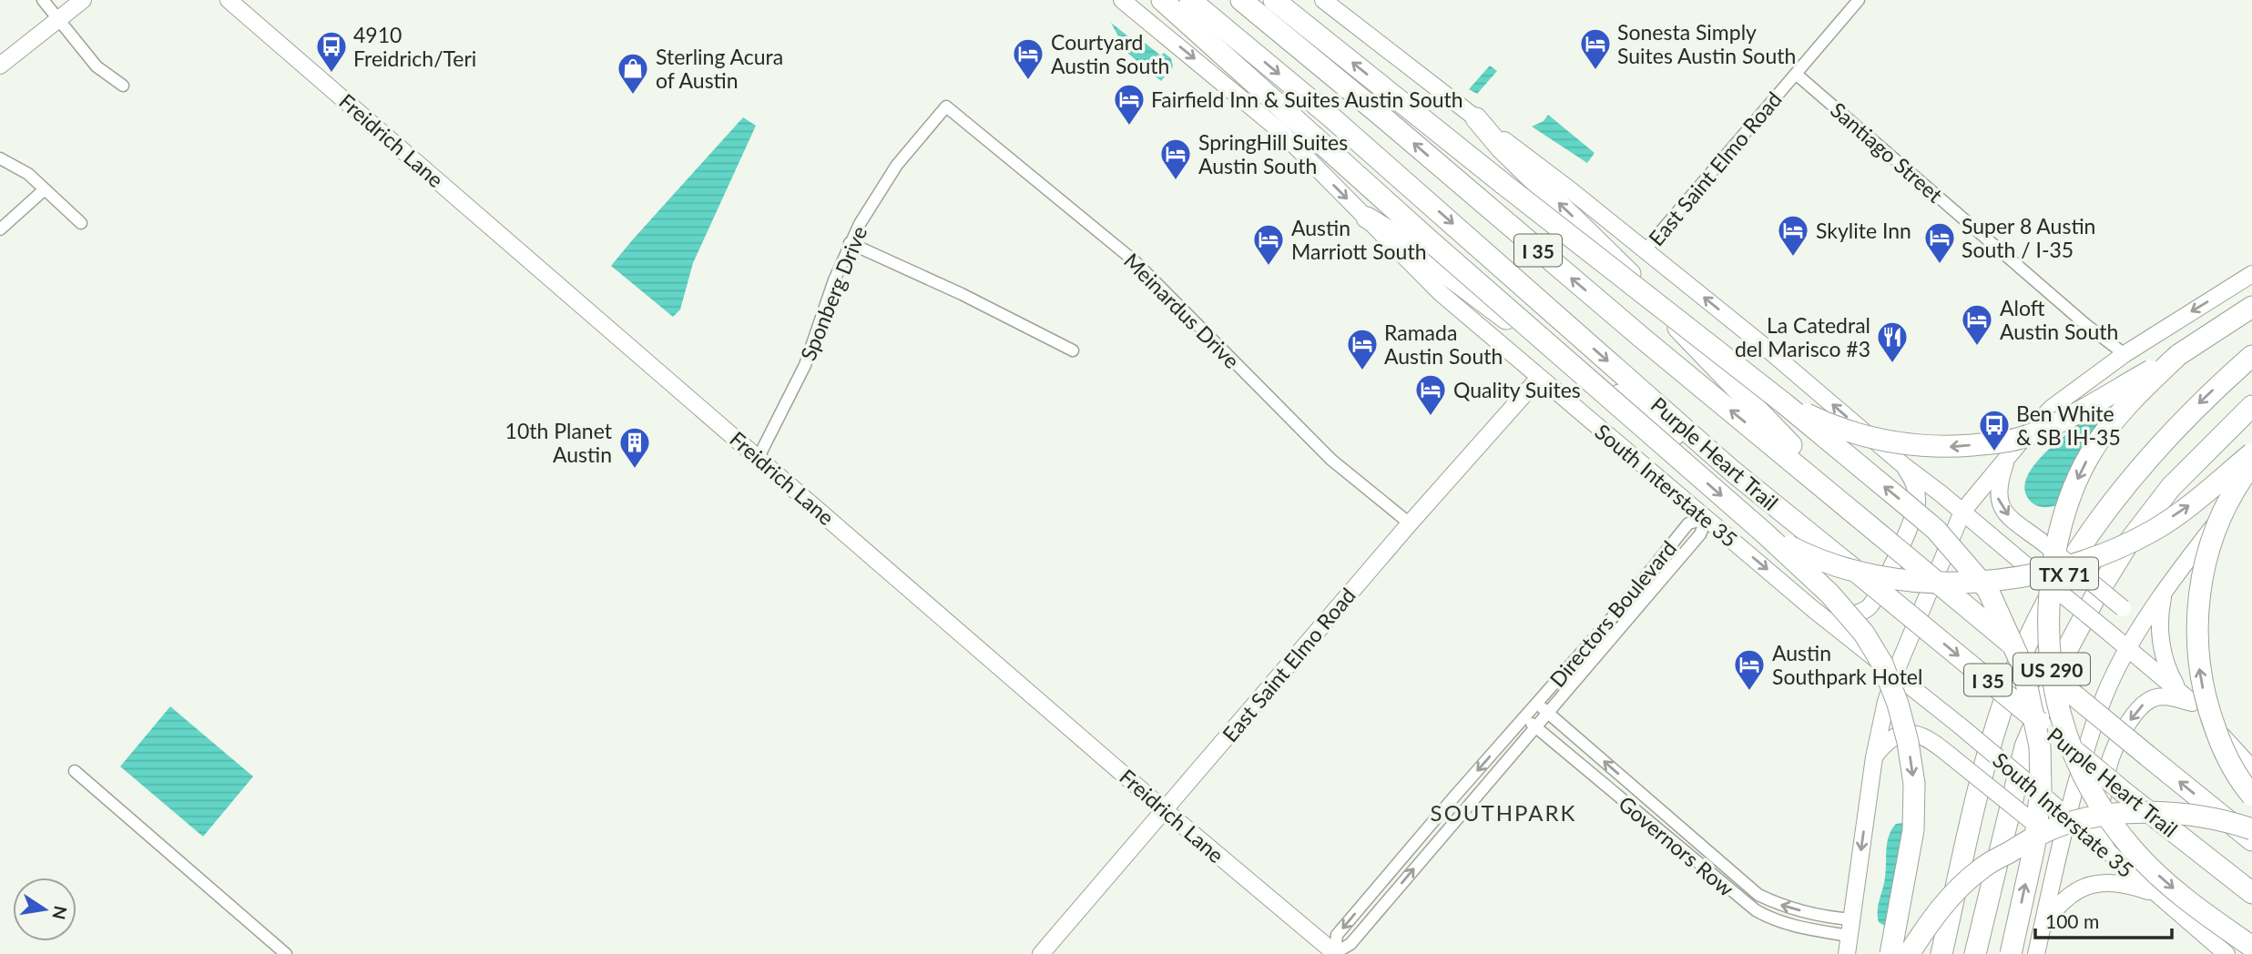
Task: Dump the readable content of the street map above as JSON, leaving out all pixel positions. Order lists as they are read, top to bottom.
{
  "streets": {
    "highway": [
      "I 35",
      "Purple Heart Trail",
      "TX 71",
      "US 290"
    ],
    "main road": ["Freidrich Lane", "East Saint Elmo Road", "South Interstate 35"],
    "street": [
      "Santiago Street",
      "Sponberg Drive",
      "Meinardus Drive",
      "Directors Boulevard",
      "Governors Row"
    ]
  },
  "crossings": [
    ["Freidrich Lane", "East Saint Elmo Road"],
    ["Freidrich Lane", "Sponberg Drive"],
    ["Freidrich Lane", "Directors Boulevard"],
    ["Santiago Street", "East Saint Elmo Road"],
    ["East Saint Elmo Road", "Meinardus Drive"],
    ["East Saint Elmo Road", "South Interstate 35"],
    ["Sponberg Drive", "Meinardus Drive"],
    ["South Interstate 35", "Directors Boulevard"],
    ["Directors Boulevard", "Governors Row"]
  ],
  "districts": ["SOUTHPARK"],
  "places": {
    "hotel": [
      "Sonesta Simply Suites Austin South",
      "Courtyard Austin South",
      "Fairfield Inn & Suites Austin South",
      "SpringHill Suites Austin South",
      "Skylite Inn",
      "Super 8 Austin South / I-35",
      "Austin Marriott South",
      "Aloft Austin South",
      "Ramada Austin South",
      "Quality Suites",
      "Austin Southpark Hotel"
    ],
    "bus stop": ["4910 Freidrich/Teri", "Ben White & SB IH-35"],
    "shop": ["Sterling Acura of Austin"],
    "restaurant": ["La Catedral del Marisco #3"],
    "building": ["10th Planet Austin"]
  },
  "scale_bar": "100 m",
  "north": "right"
}
